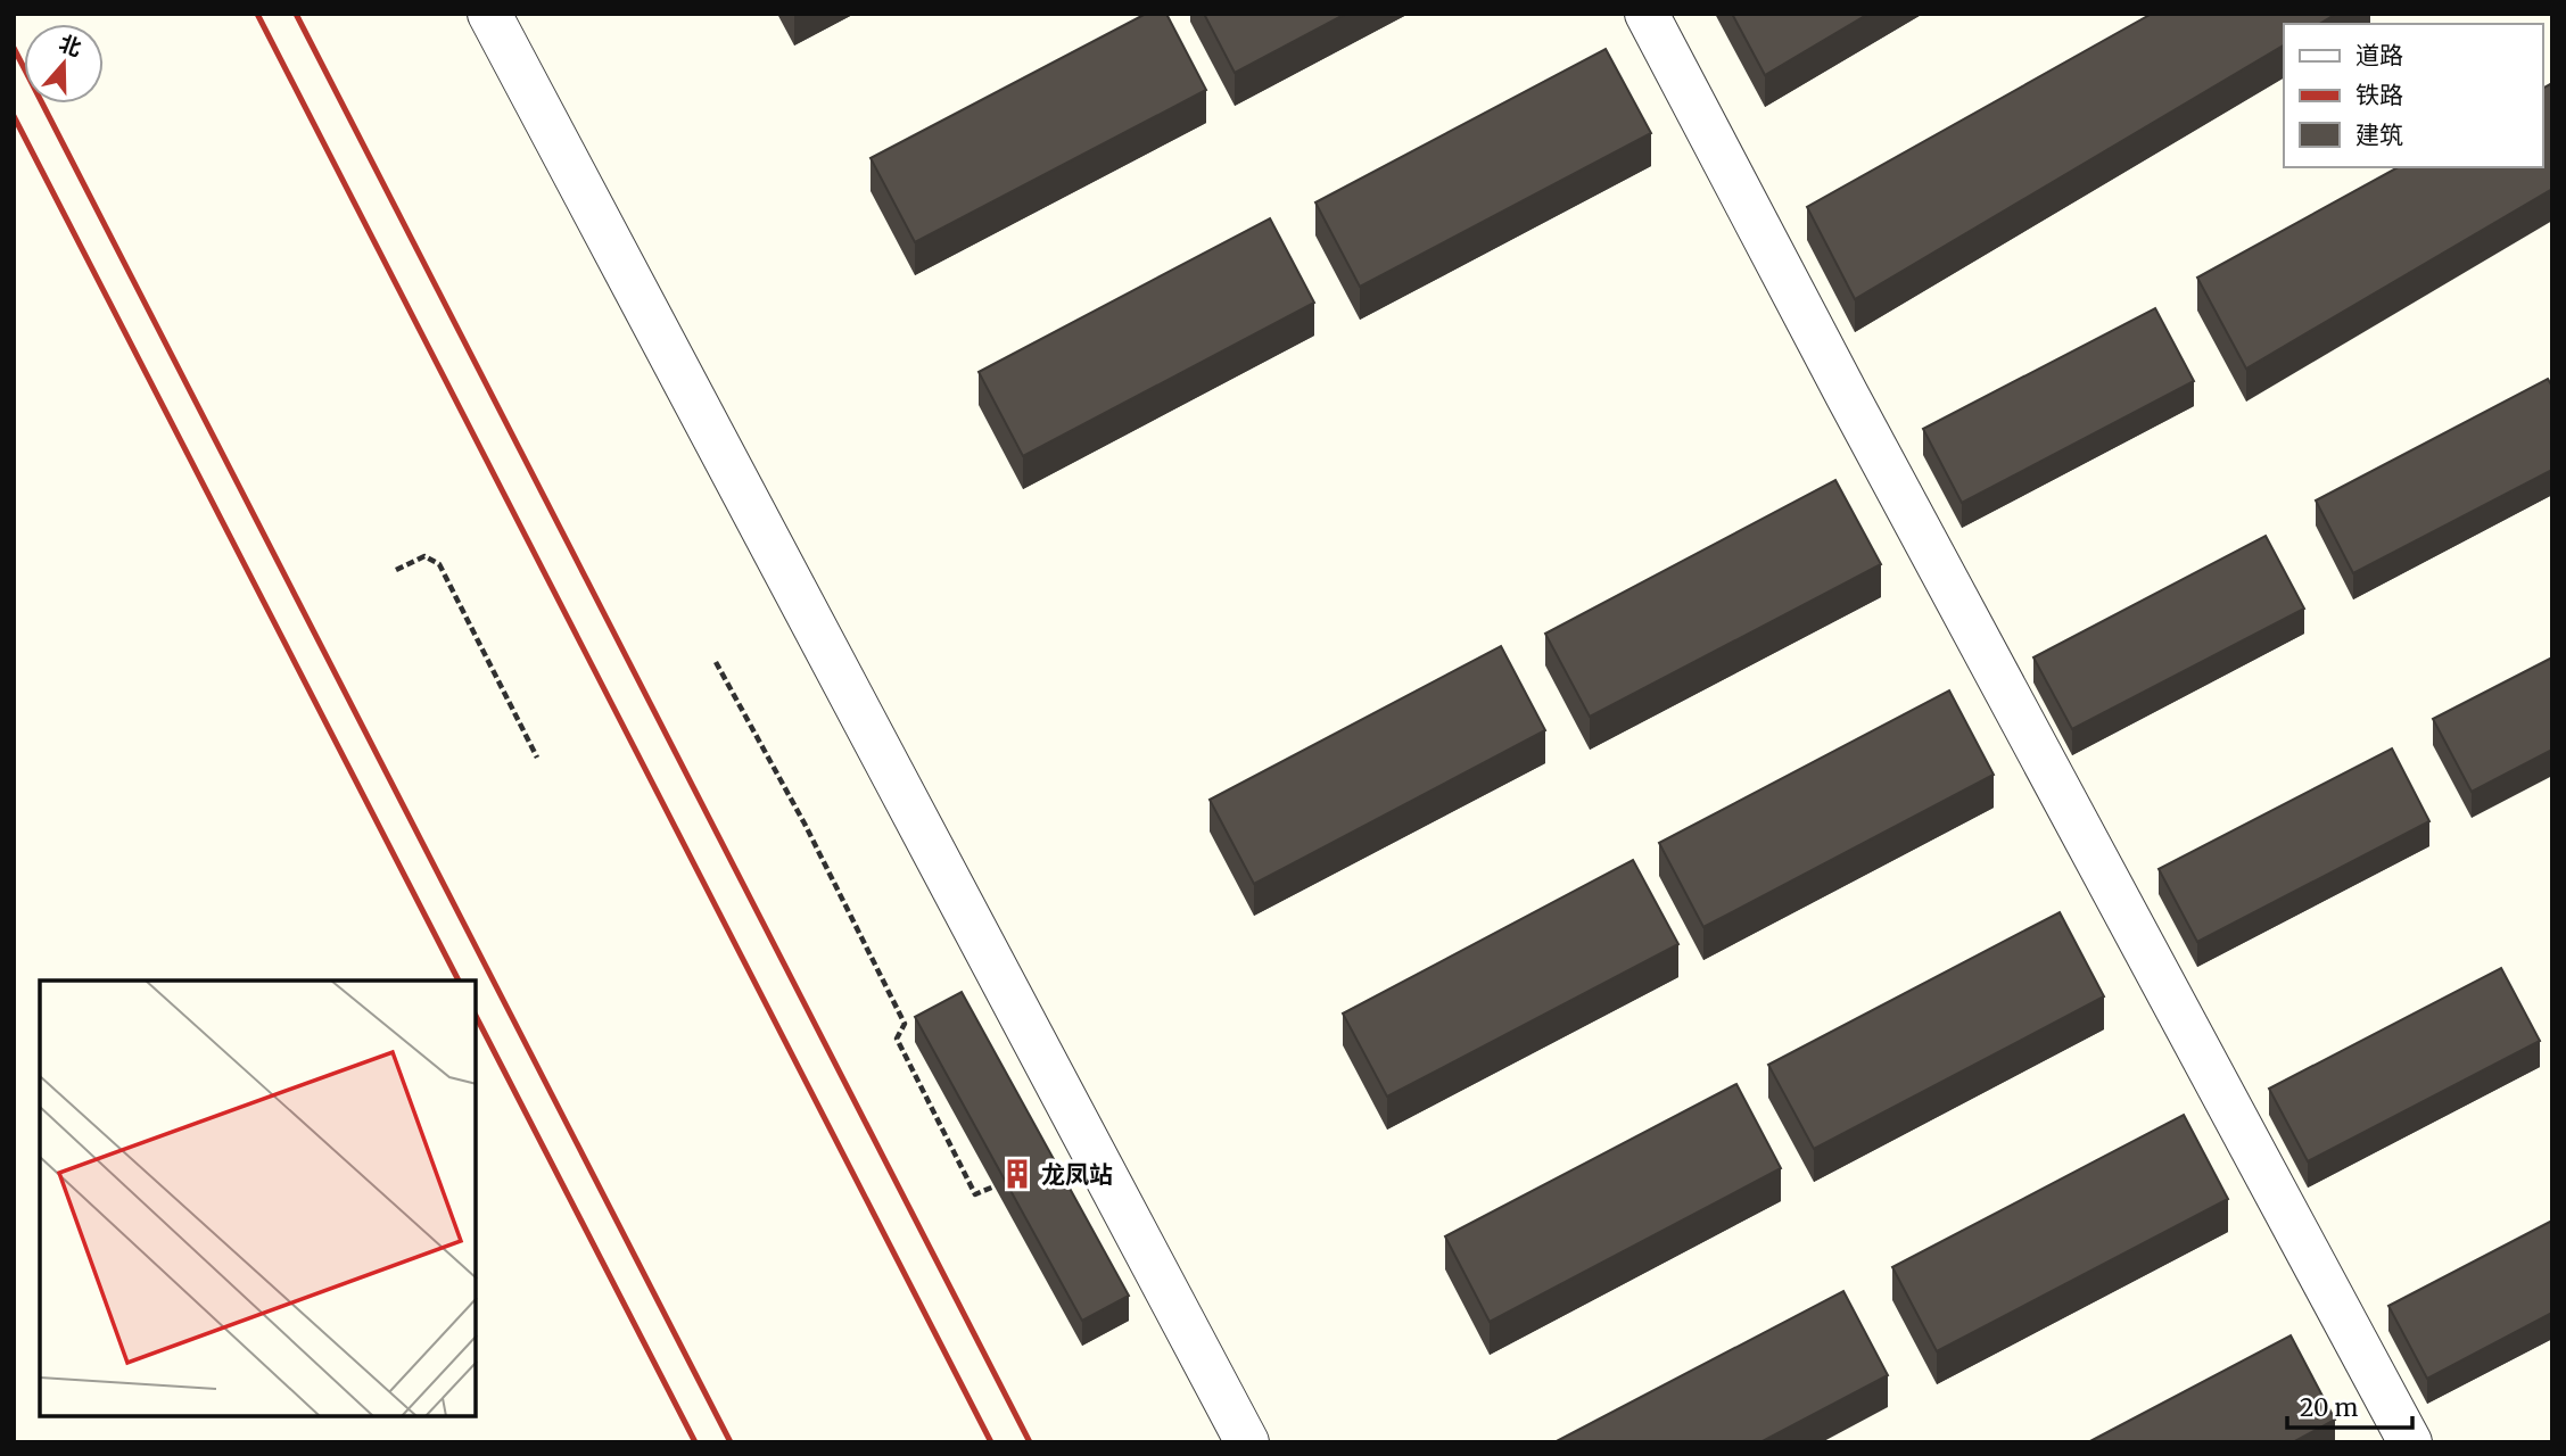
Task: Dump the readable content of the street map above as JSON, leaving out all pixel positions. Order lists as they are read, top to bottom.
{
  "places": {
    "building": ["龙凤站"]
  },
  "legend": ["道路", "铁路", "建筑"],
  "scale_bar": "20 m",
  "north": "top"
}
